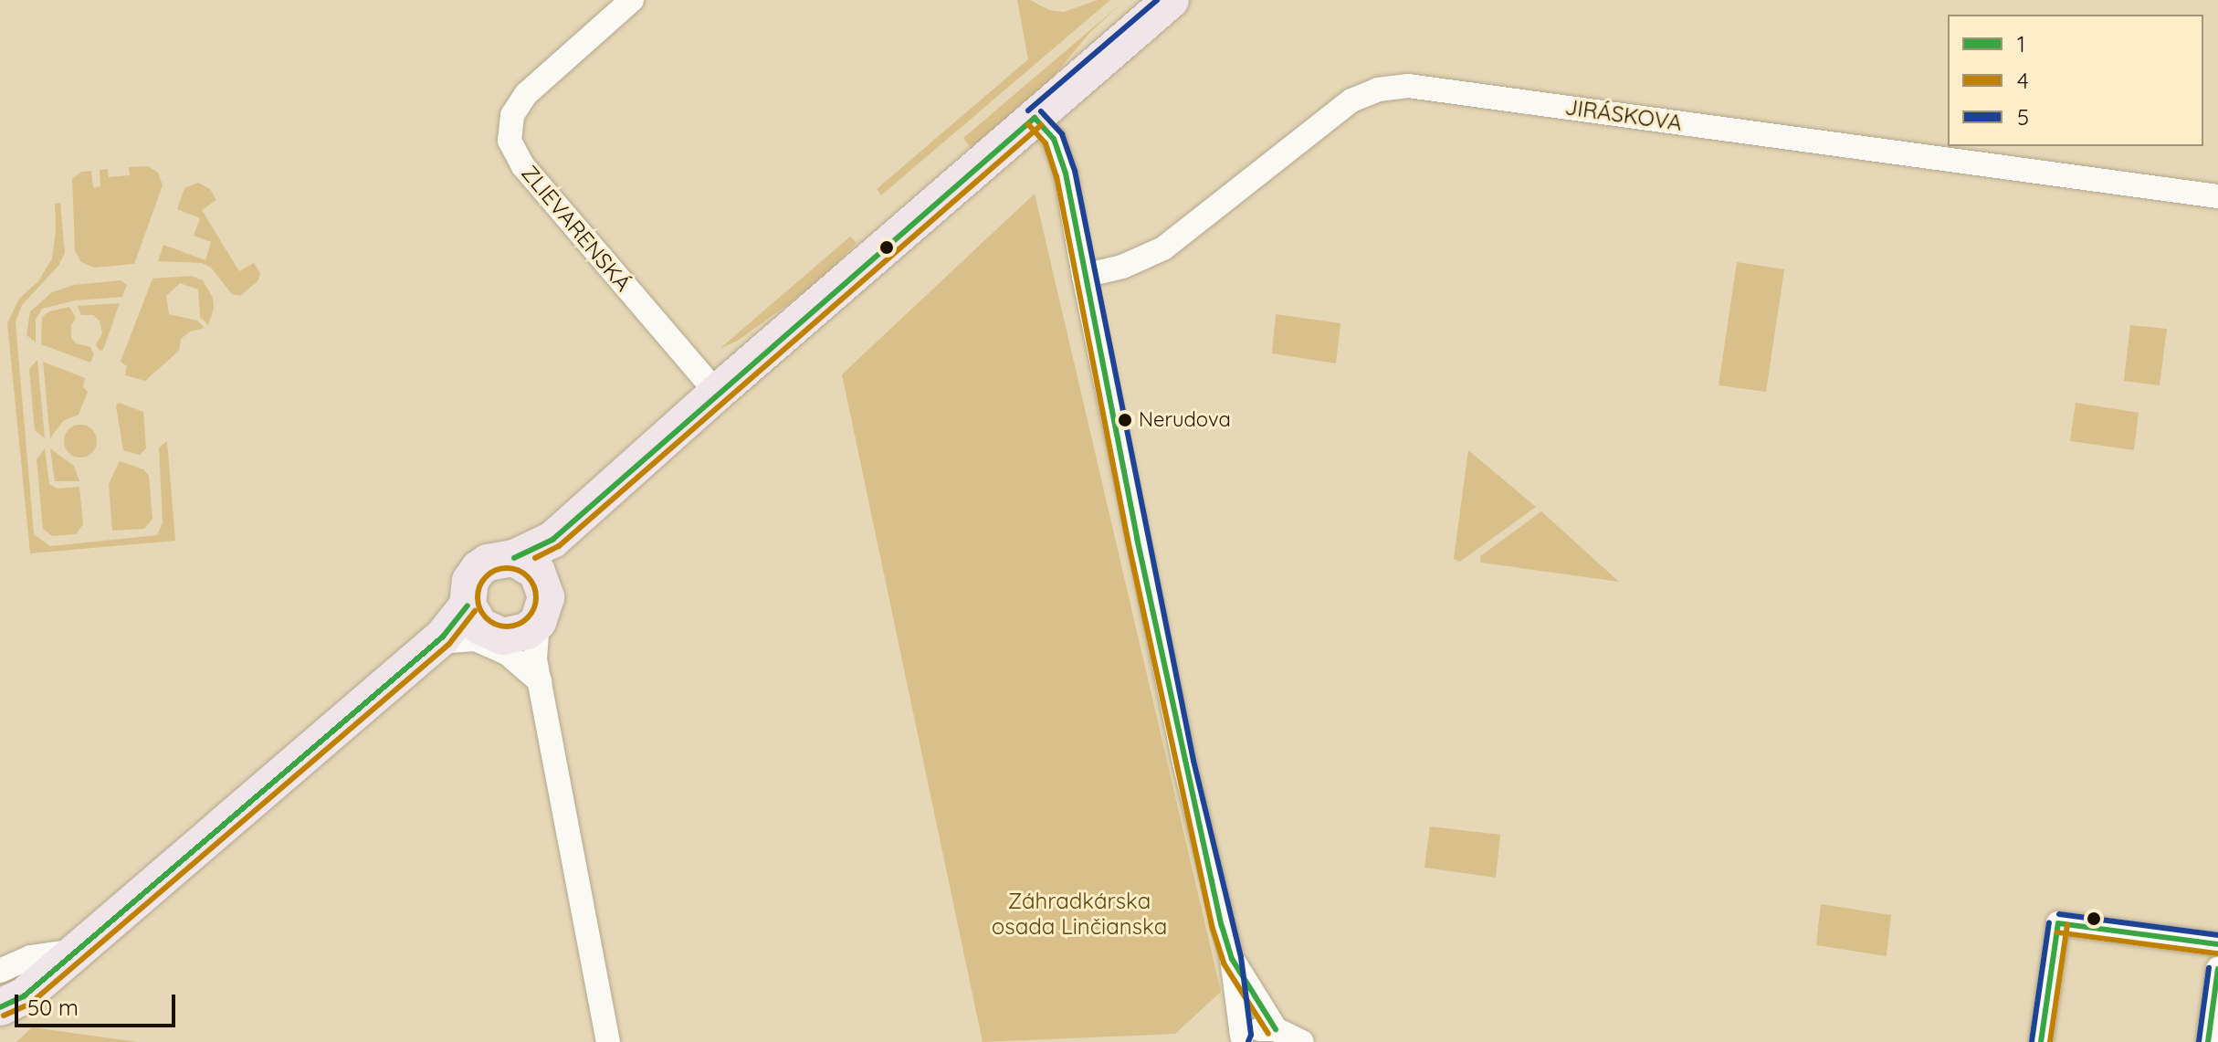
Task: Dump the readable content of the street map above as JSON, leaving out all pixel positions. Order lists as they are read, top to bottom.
{
  "streets": {
    "street": ["JIRÁSKOVA", "ZLIEVARENSKÁ"]
  },
  "parks": ["Záhradkárska osada Linčianska"],
  "places": ["Nerudova"],
  "lines": ["transit line 5", "transit line 1", "transit line 4"],
  "legend": ["1", "4", "5"],
  "scale_bar": "50 m"
}
